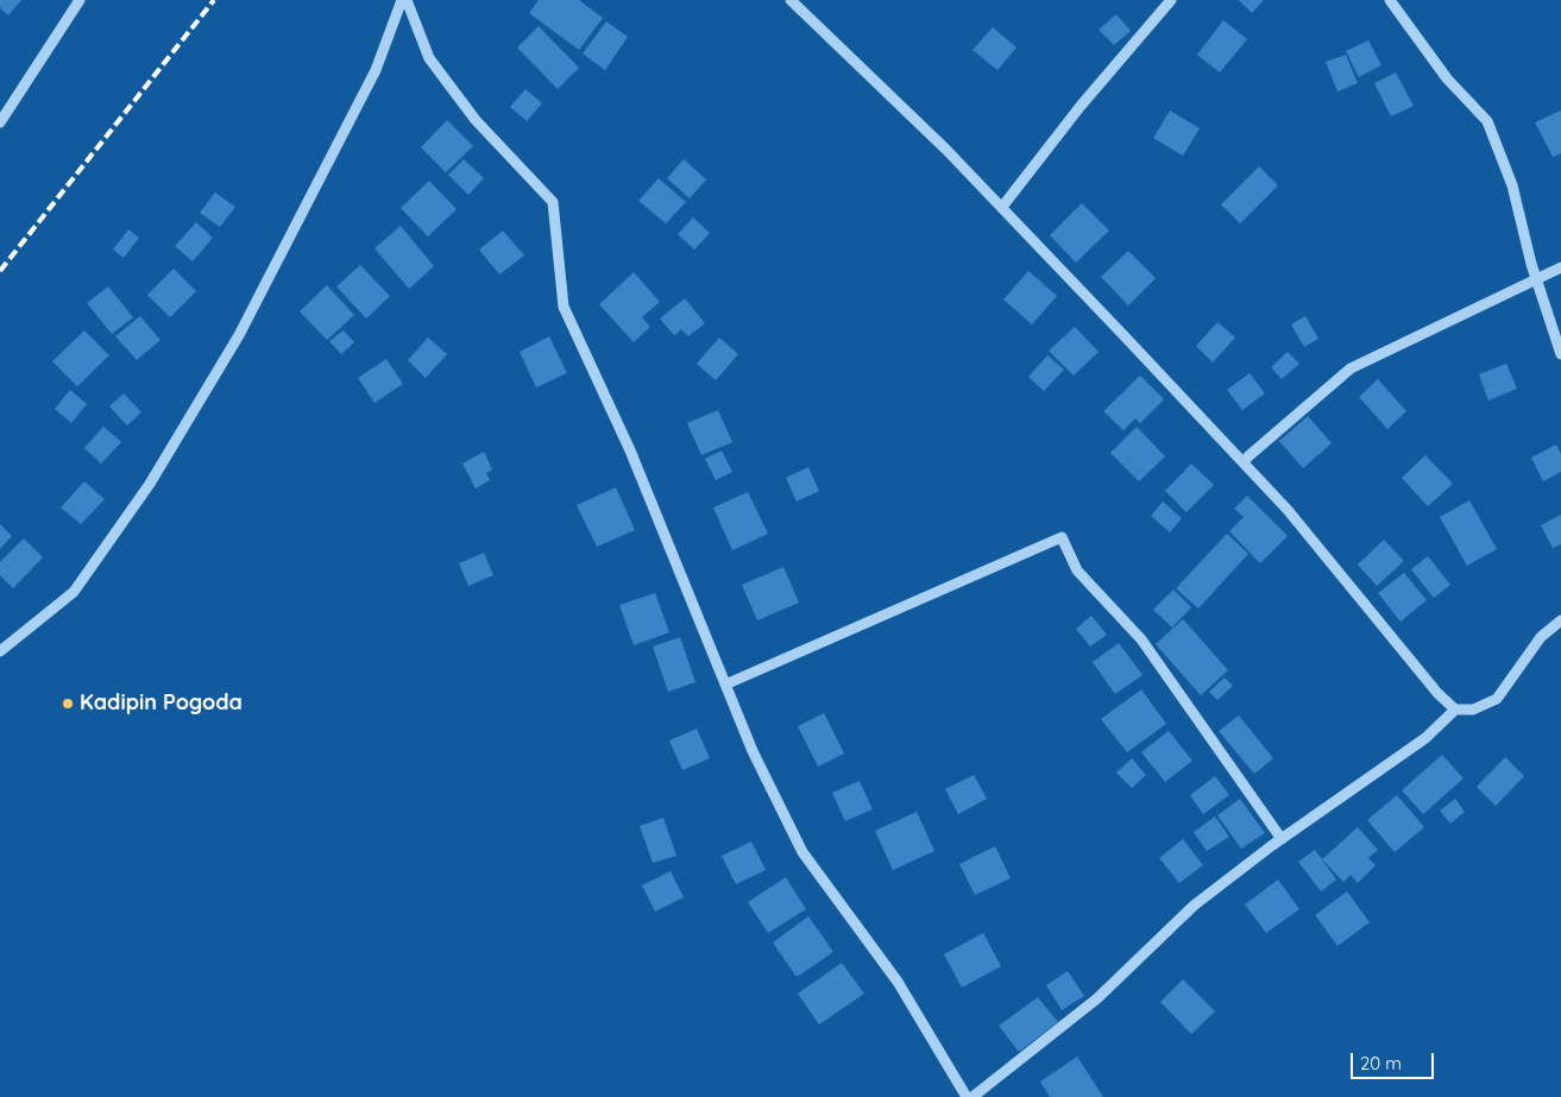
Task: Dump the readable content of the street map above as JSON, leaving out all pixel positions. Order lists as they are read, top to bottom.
{
  "places": ["Kadipin Pogoda"],
  "scale_bar": "20 m"
}
